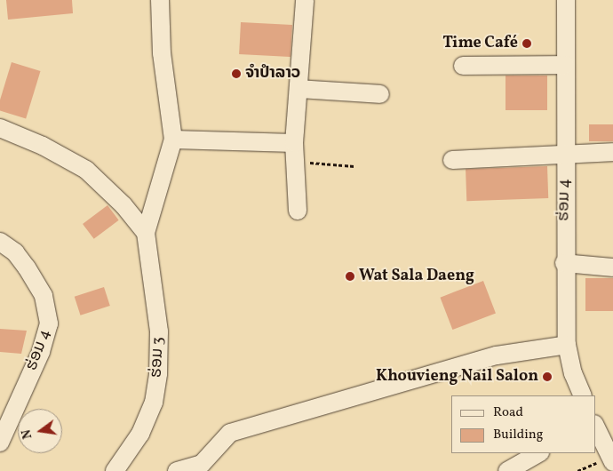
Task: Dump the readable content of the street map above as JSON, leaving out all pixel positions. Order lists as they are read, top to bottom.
{
  "streets": {
    "street": ["ຮ່ອມ 4", "ຮ່ອມ 3"]
  },
  "places": [
    "Time Café",
    "ຈຳປຳລາວ",
    "Wat Sala Daeng",
    "Khouvieng Nail Salon"
  ],
  "legend": ["Road", "Building"],
  "north": "left"
}
